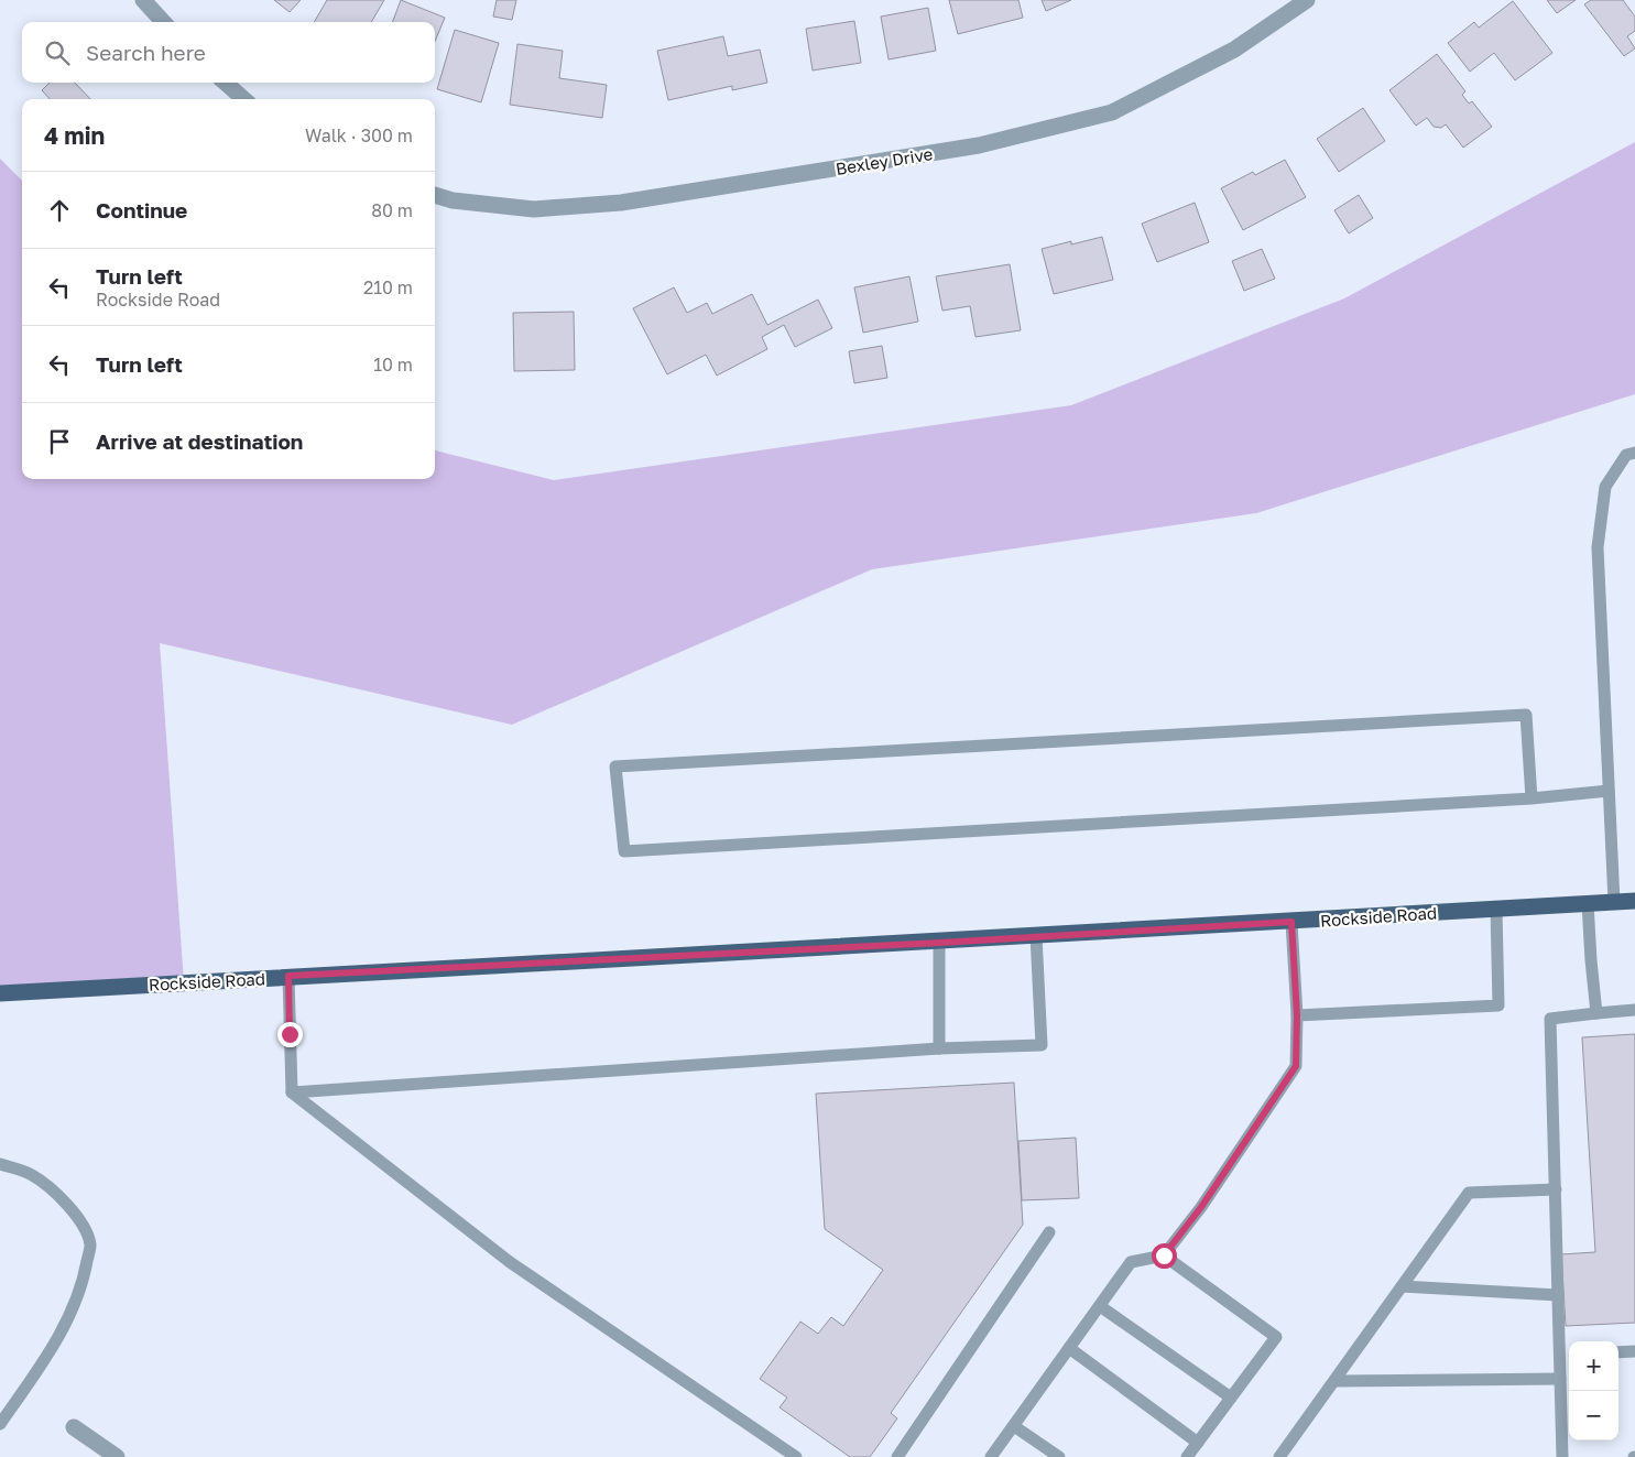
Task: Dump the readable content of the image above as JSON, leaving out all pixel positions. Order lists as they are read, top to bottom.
{
  "streets": {
    "main road": ["Rockside Road"],
    "street": ["Bexley Drive"]
  },
  "page": {
    "search": "Search here",
    "heading": ["4 min", "Walk · 300 m"],
    "list": [
      ["Continue", "80 m"],
      ["Turn left", "Rockside Road", "210 m"],
      ["Turn left", "10 m"],
      "Arrive at destination"
    ],
    "map_buttons": ["+", "−"]
  }
}
